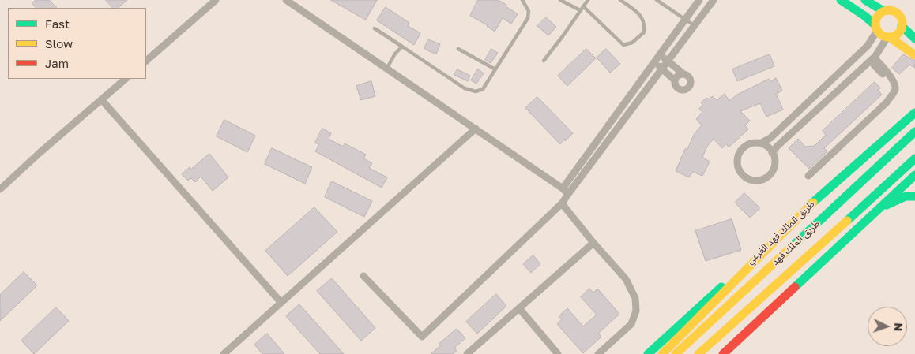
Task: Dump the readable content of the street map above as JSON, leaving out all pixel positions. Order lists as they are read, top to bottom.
{
  "streets": {
    "main road": ["طريق الملك فهد الفرعي", "طريق الملك فهد"]
  },
  "legend": ["Fast", "Slow", "Jam"],
  "north": "right"
}
